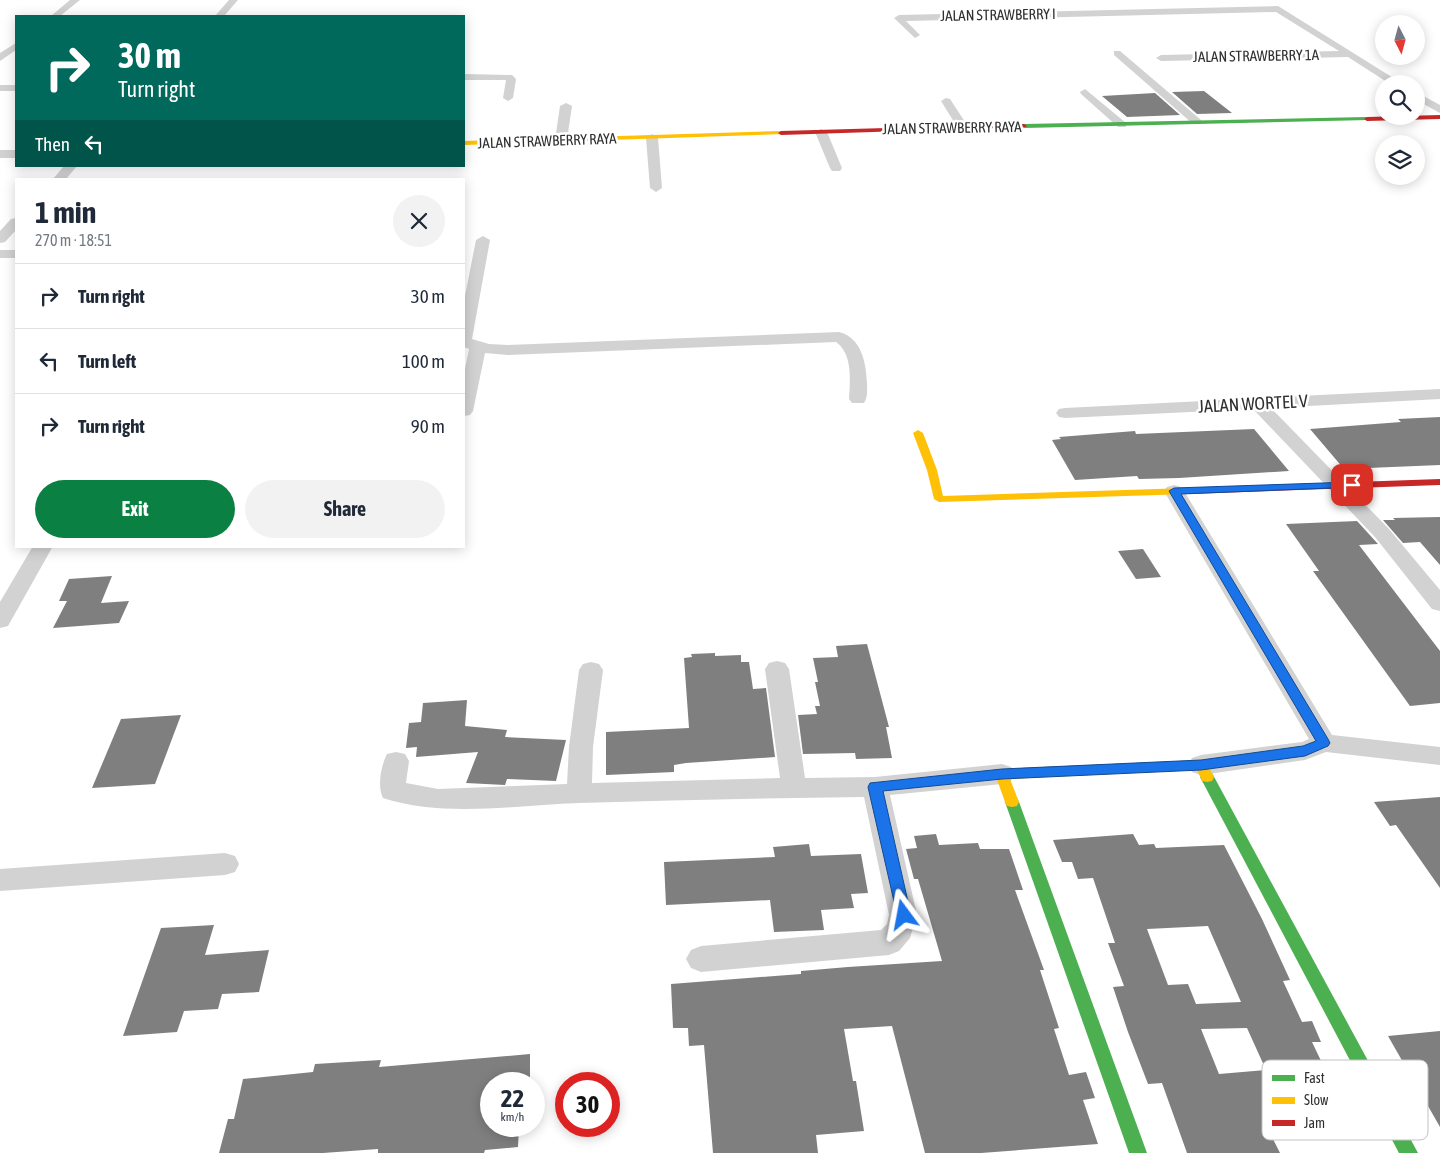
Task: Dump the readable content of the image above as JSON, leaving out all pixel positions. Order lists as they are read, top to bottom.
{
  "streets": {
    "street": [
      "JALAN STRAWBERRY I",
      "JALAN STRAWBERRY 1A",
      "JALAN STRAWBERRY RAYA",
      "JALAN WORTEL V"
    ]
  },
  "legend": ["Fast", "Slow", "Jam"],
  "north": "bottom",
  "page": {
    "turn": ["30 m", "Turn right"],
    "then": "Then",
    "heading": ["1 min", "270 m · 18:51"],
    "list": [
      {
        "name": "Turn right",
        "value": "30 m"
      },
      {
        "name": "Turn left",
        "value": "100 m"
      },
      {
        "name": "Turn right",
        "value": "90 m"
      }
    ],
    "buttons": ["Exit", "Share"],
    "speed": "22 km/h",
    "limit": "30"
  }
}
